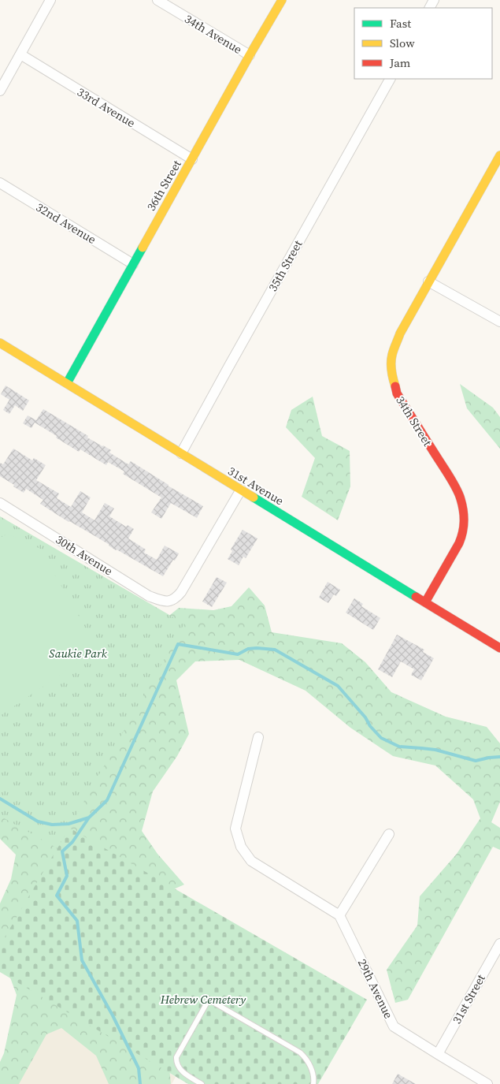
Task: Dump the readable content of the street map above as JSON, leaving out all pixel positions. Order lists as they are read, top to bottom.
{
  "streets": {
    "street": [
      "34th Avenue",
      "33rd Avenue",
      "36th Street",
      "32nd Avenue",
      "35th Street",
      "34th Street",
      "31st Avenue",
      "30th Avenue",
      "29th Avenue",
      "31st Street"
    ]
  },
  "crossings": [
    ["34th Avenue", "36th Street"],
    ["33rd Avenue", "36th Street"],
    ["36th Street", "32nd Avenue"],
    ["36th Street", "31st Avenue"],
    ["35th Street", "31st Avenue"],
    ["34th Street", "31st Avenue"],
    ["31st Avenue", "30th Avenue"],
    ["29th Avenue", "31st Street"]
  ],
  "parks": ["Saukie Park", "Hebrew Cemetery"],
  "legend": ["Fast", "Slow", "Jam"]
}
